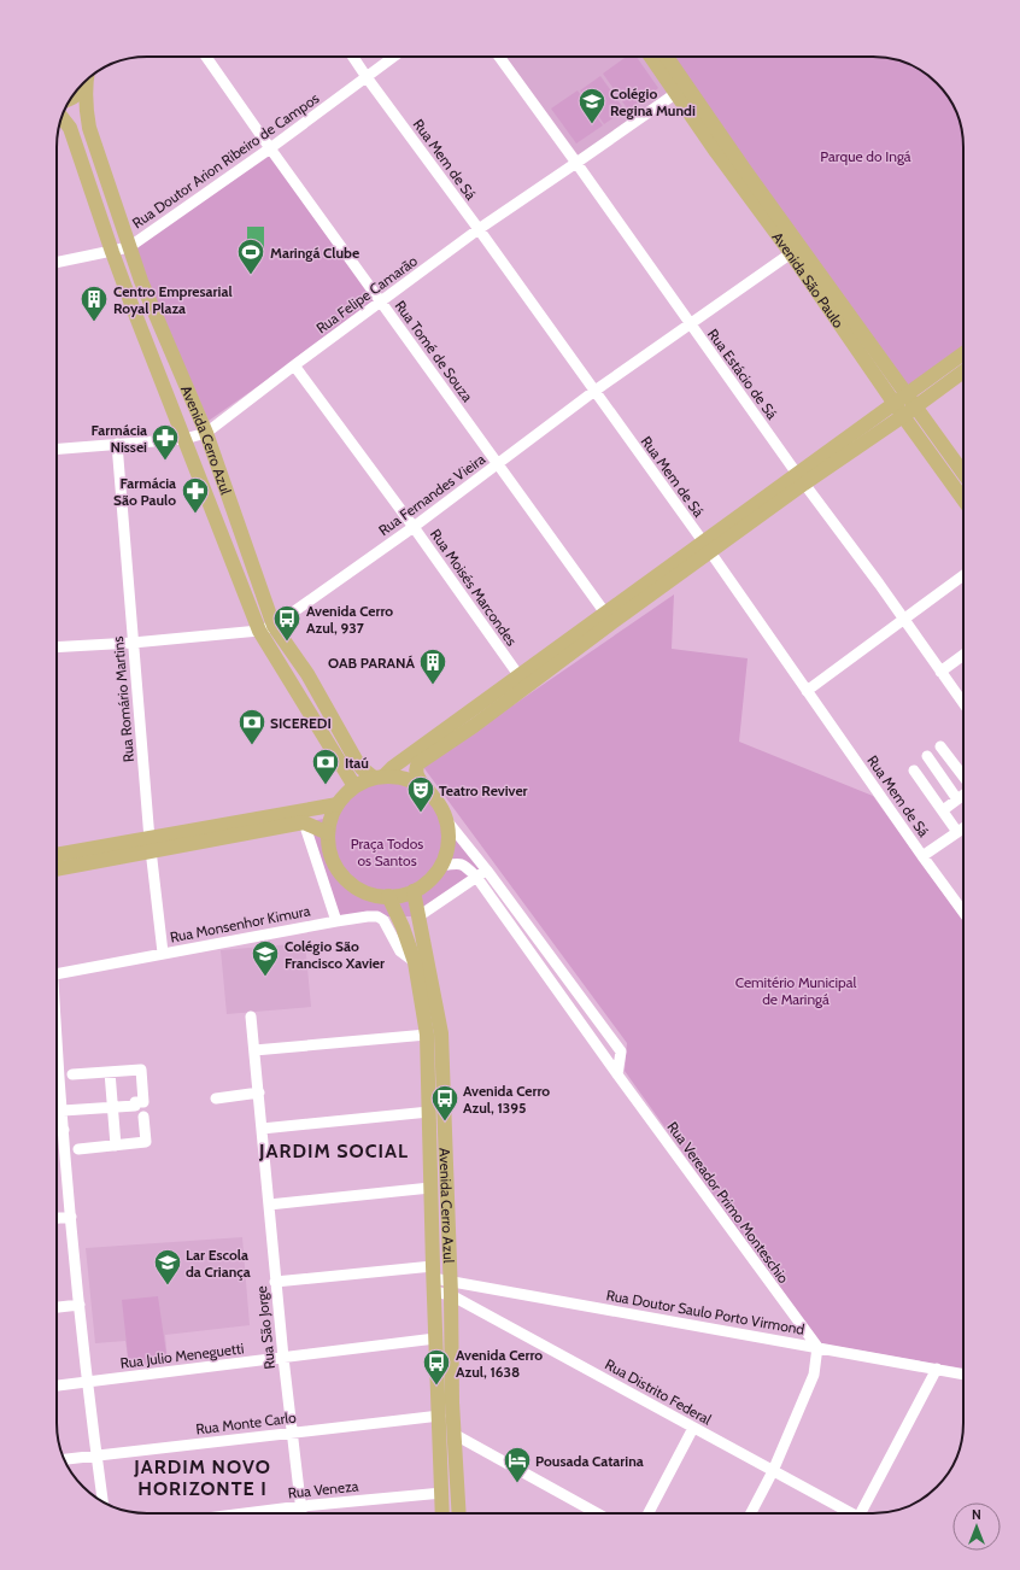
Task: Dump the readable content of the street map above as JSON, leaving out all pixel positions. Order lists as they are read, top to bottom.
{
  "streets": {
    "main road": ["Avenida São Paulo", "Avenida Cerro Azul"],
    "street": [
      "Rua Mem de Sá",
      "Rua Doutor Arion Ribeiro de Campos",
      "Rua Felipe Camarão",
      "Rua Tomé de Souza",
      "Rua Estácio de Sá",
      "Rua Fernandes Vieira",
      "Rua Moisés Marcondes",
      "Rua Romário Martins",
      "Rua Monsenhor Kimura",
      "Rua Vereador Primo Monteschio",
      "Rua Doutor Saulo Porto Virmond",
      "Rua São Jorge",
      "Rua Julio Meneguetti",
      "Rua Distrito Federal",
      "Rua Monte Carlo",
      "Rua Veneza"
    ]
  },
  "crossings": [
    ["Rua Mem de Sá", "Rua Doutor Arion Ribeiro de Campos"],
    ["Rua Mem de Sá", "Rua Felipe Camarão"],
    ["Rua Mem de Sá", "Rua Fernandes Vieira"],
    ["Rua Doutor Arion Ribeiro de Campos", "Rua Tomé de Souza"],
    ["Rua Doutor Arion Ribeiro de Campos", "Avenida Cerro Azul"],
    ["Avenida São Paulo", "Rua Felipe Camarão"],
    ["Avenida São Paulo", "Rua Fernandes Vieira"],
    ["Rua Felipe Camarão", "Rua Tomé de Souza"],
    ["Rua Felipe Camarão", "Rua Estácio de Sá"],
    ["Rua Felipe Camarão", "Avenida Cerro Azul"],
    ["Rua Felipe Camarão", "Rua Moisés Marcondes"],
    ["Rua Felipe Camarão", "Rua Romário Martins"],
    ["Rua Tomé de Souza", "Rua Fernandes Vieira"],
    ["Rua Estácio de Sá", "Rua Fernandes Vieira"],
    ["Avenida Cerro Azul", "Rua Fernandes Vieira"],
    ["Avenida Cerro Azul", "Rua Monsenhor Kimura"],
    ["Avenida Cerro Azul", "Rua Vereador Primo Monteschio"],
    ["Avenida Cerro Azul", "Rua Doutor Saulo Porto Virmond"],
    ["Avenida Cerro Azul", "Rua Julio Meneguetti"],
    ["Avenida Cerro Azul", "Rua Distrito Federal"],
    ["Avenida Cerro Azul", "Rua Monte Carlo"],
    ["Avenida Cerro Azul", "Rua Veneza"],
    ["Rua Fernandes Vieira", "Rua Moisés Marcondes"],
    ["Rua Fernandes Vieira", "Rua Romário Martins"],
    ["Rua Romário Martins", "Rua Monsenhor Kimura"],
    ["Rua Vereador Primo Monteschio", "Rua Doutor Saulo Porto Virmond"],
    ["Rua Doutor Saulo Porto Virmond", "Rua São Jorge"],
    ["Rua Doutor Saulo Porto Virmond", "Rua Distrito Federal"],
    ["Rua São Jorge", "Rua Julio Meneguetti"],
    ["Rua São Jorge", "Rua Monte Carlo"],
    ["Rua São Jorge", "Rua Veneza"]
  ],
  "districts": ["JARDIM SOCIAL", "JARDIM NOVO HORIZONTE I"],
  "parks": ["Parque do Ingá", "Praça Todos os Santos", "Cemitério Municipal de Maringá"],
  "places": {
    "school or university": ["Colégio Regina Mundi", "Colégio São Francisco Xavier", "Lar Escola da Criança"],
    "sports": ["Maringá Clube"],
    "building": ["Centro Empresarial Royal Plaza", "OAB PARANÁ"],
    "pharmacy": ["Farmácia Nissei", "Farmácia São Paulo"],
    "bus stop": ["Avenida Cerro Azul, 937", "Avenida Cerro Azul, 1395", "Avenida Cerro Azul, 1638"],
    "bank": ["SICEREDI", "Itaú"],
    "theatre": ["Teatro Reviver"],
    "hotel": ["Pousada Catarina"]
  },
  "north": "top"
}
